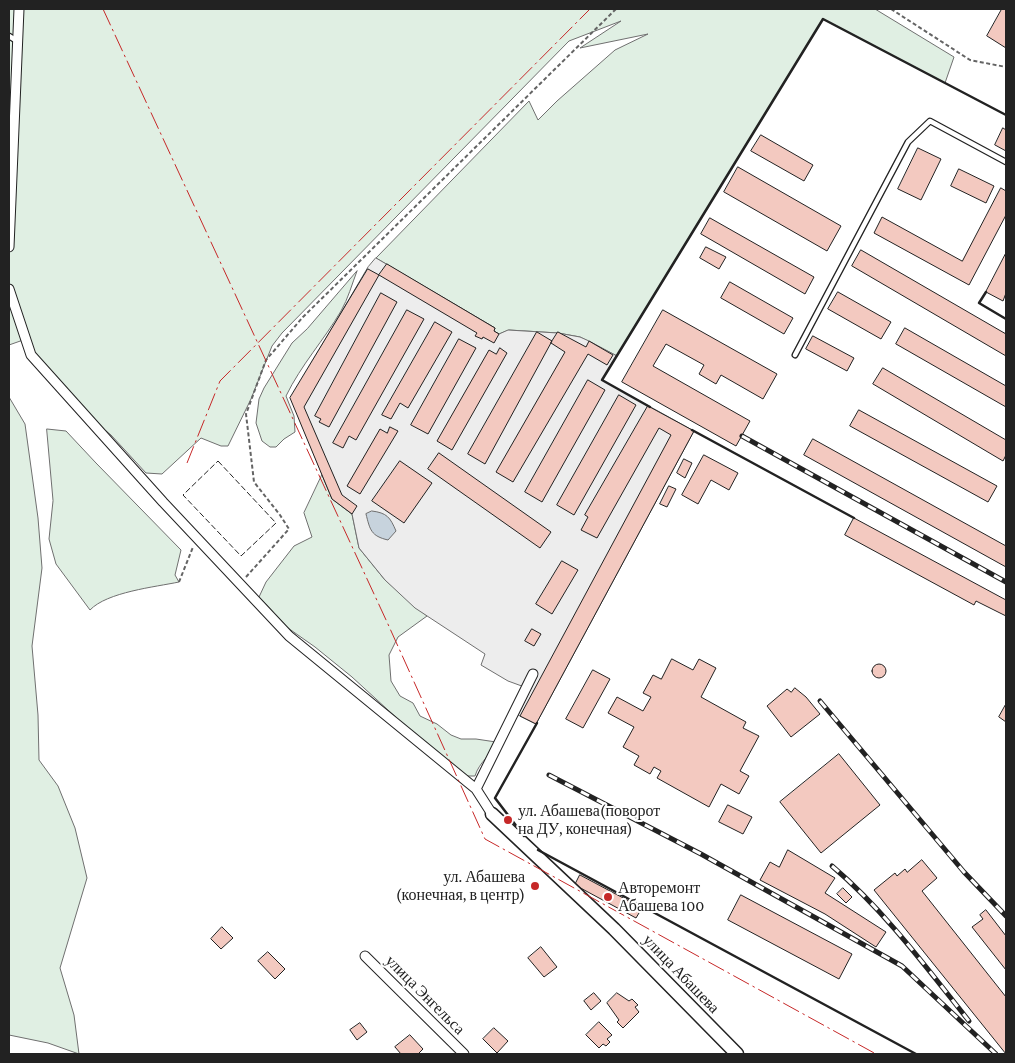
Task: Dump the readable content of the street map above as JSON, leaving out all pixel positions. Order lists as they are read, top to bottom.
{
  "streets": {
    "street": ["улица Абашева", "улица Энгельса"]
  },
  "places": ["ул. Абашева(поворот на ДУ, конечная)", "ул. Абашева (конечная, в центр)", "Авторемонт Абашева 100"]
}
